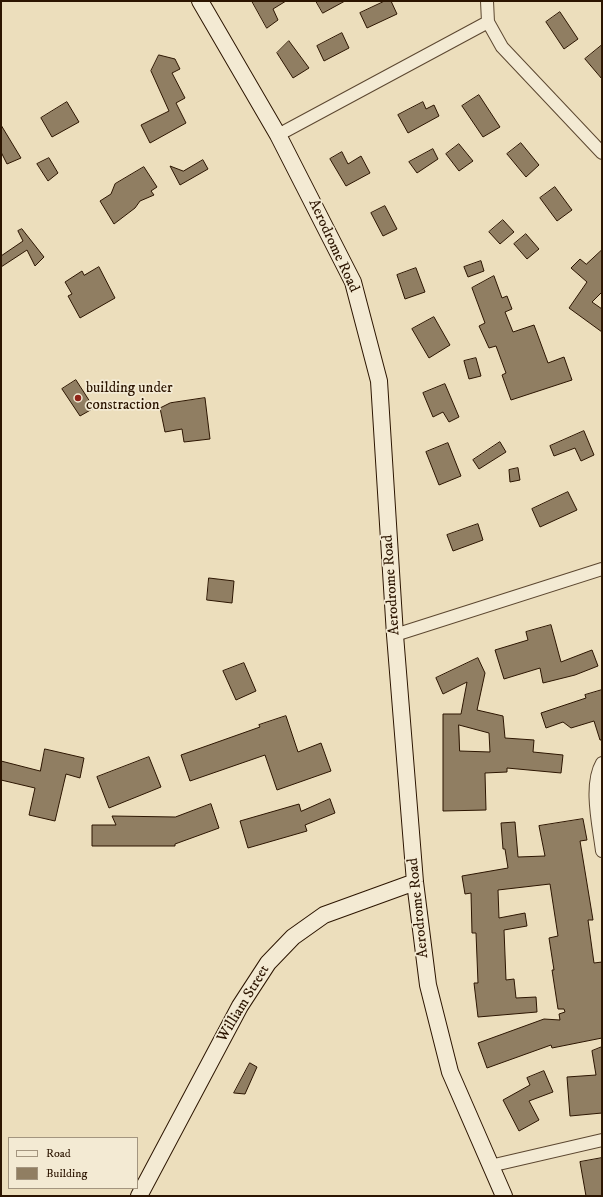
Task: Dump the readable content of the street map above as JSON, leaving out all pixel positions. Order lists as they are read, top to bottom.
{
  "streets": {
    "street": ["Aerodrome Road", "William Street"]
  },
  "crossings": [
    ["Aerodrome Road", "William Street"]
  ],
  "places": ["building under constraction"],
  "legend": ["Road", "Building"]
}
